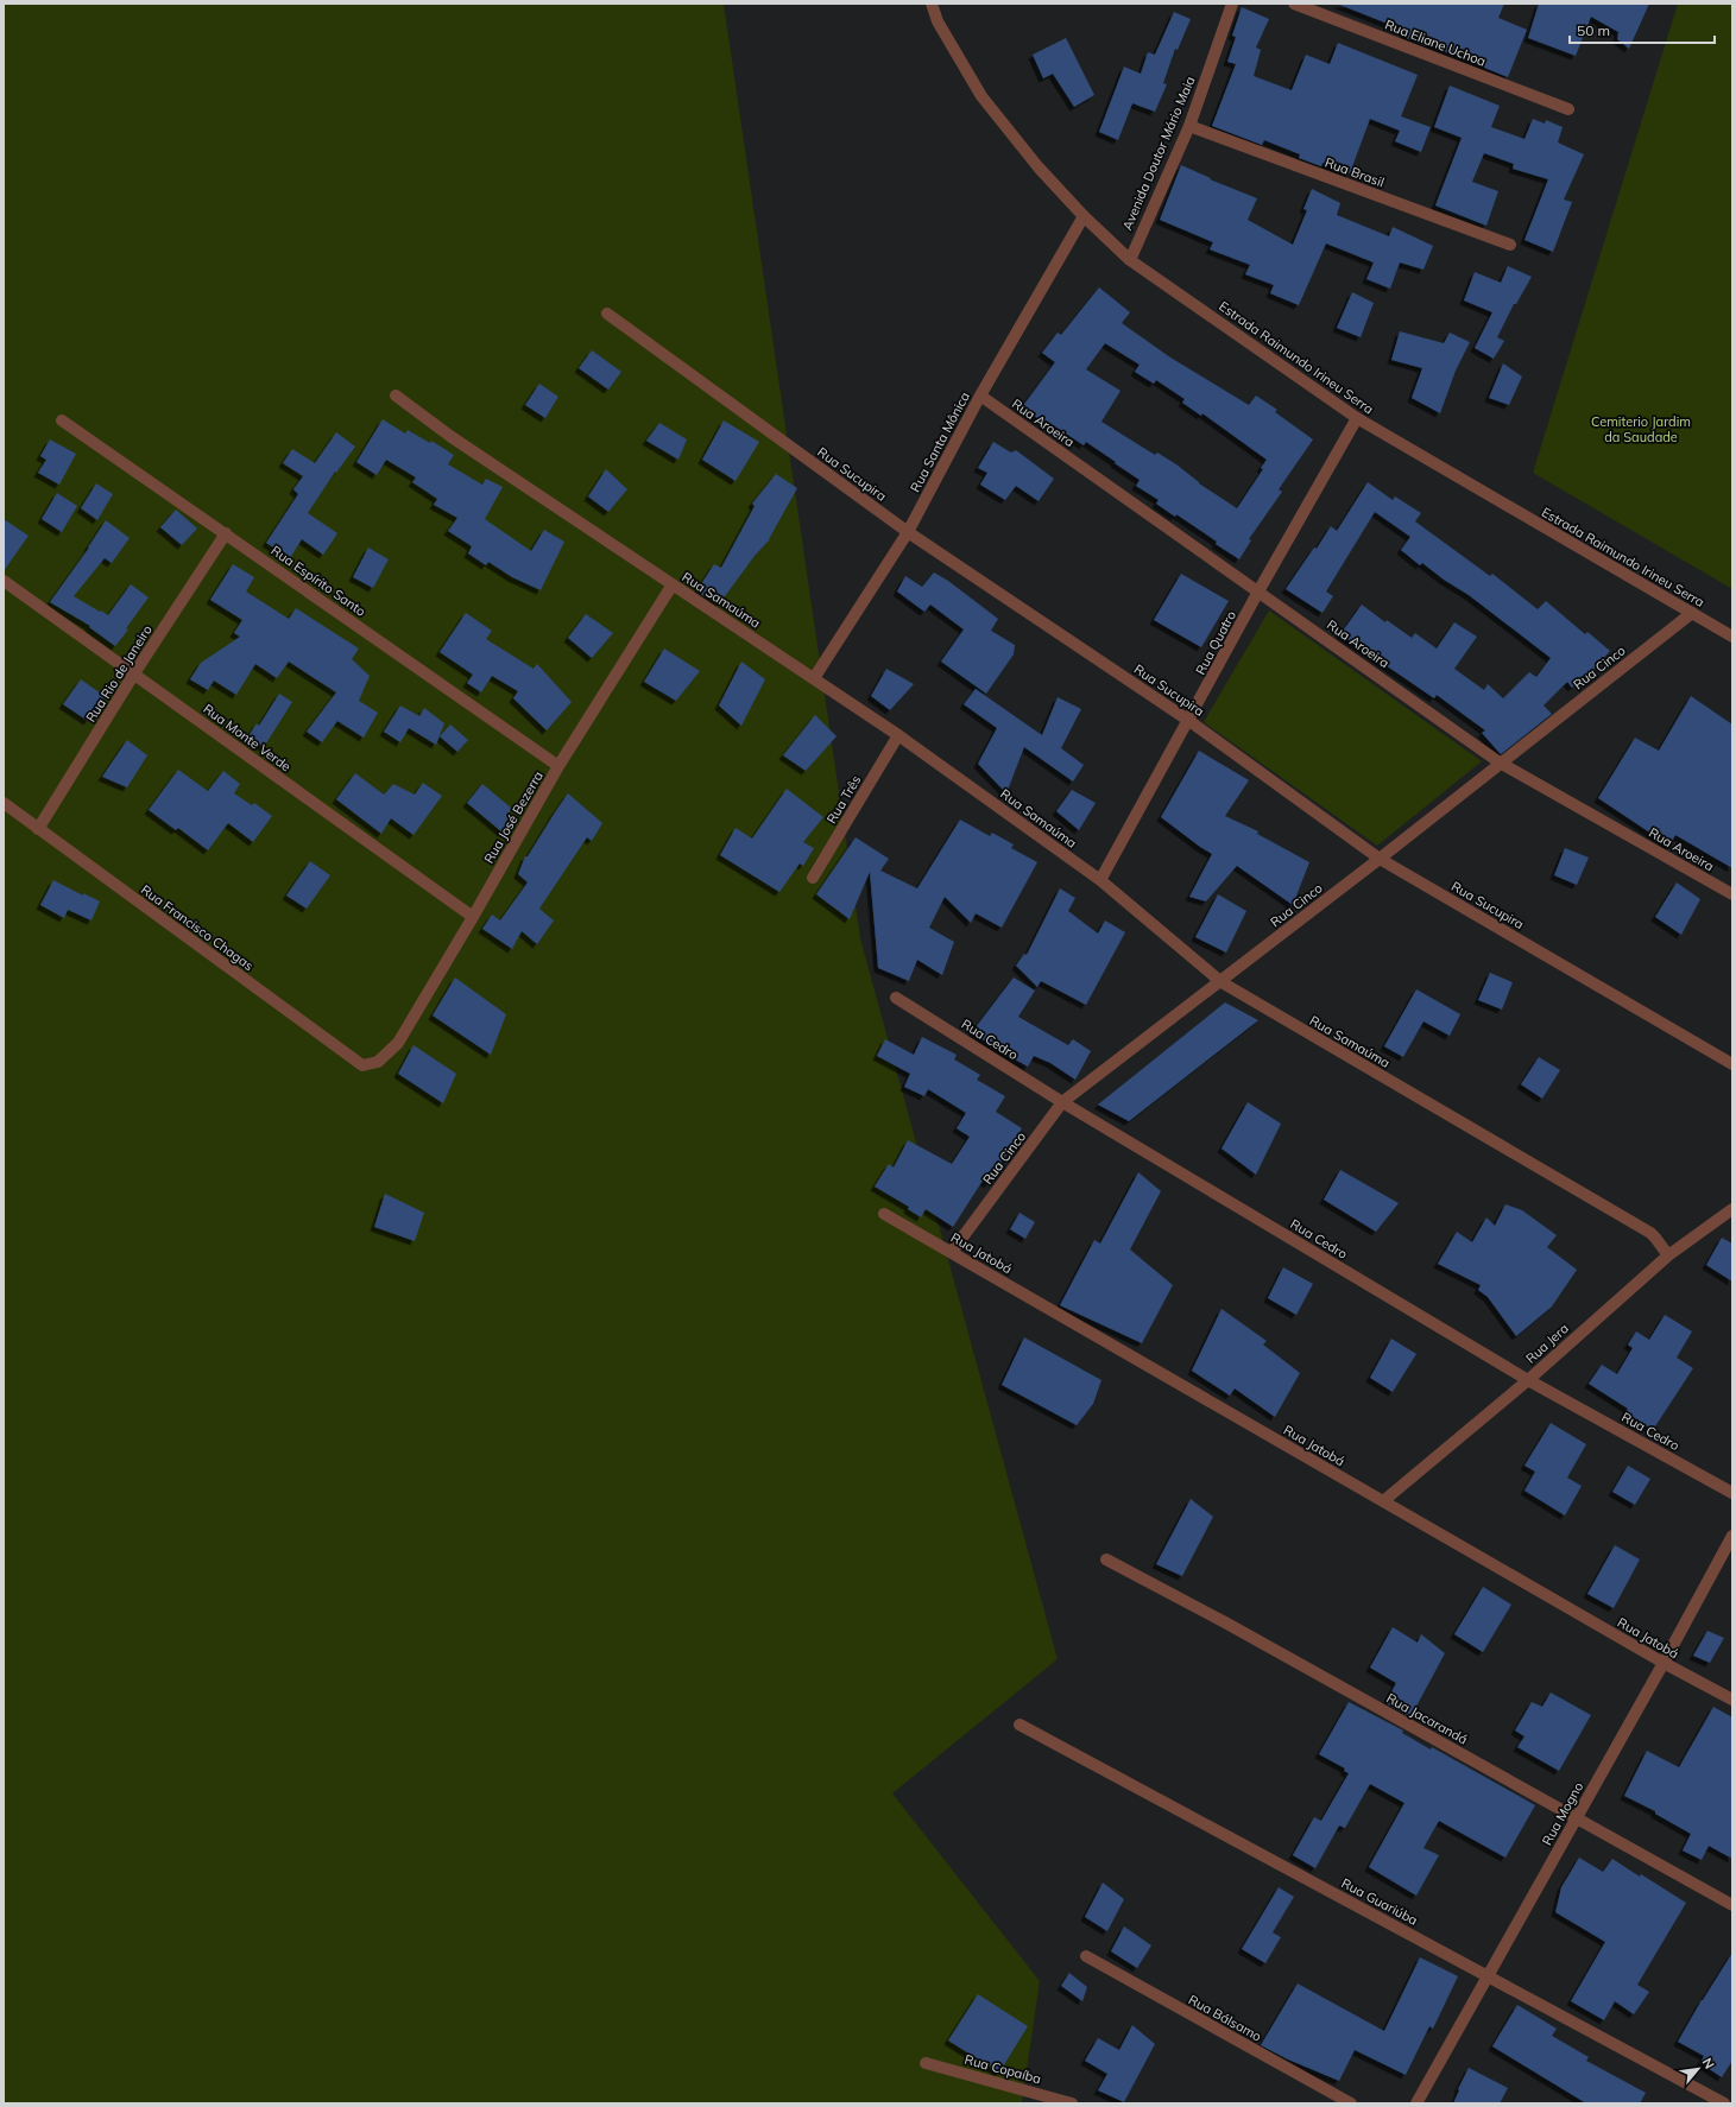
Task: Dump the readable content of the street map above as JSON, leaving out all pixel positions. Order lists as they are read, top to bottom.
{
  "streets": {
    "street": [
      "Rua Eliane Uchoa",
      "Avenida Doutor Mário Maia",
      "Rua Brasil",
      "Estrada Raimundo Irineu Serra",
      "Rua Aroeira",
      "Rua Santa Mônica",
      "Rua Sucupira",
      "Rua Espírito Santo",
      "Rua Samaúma",
      "Rua Quatro",
      "Rua Cinco",
      "Rua Rio de Janeiro",
      "Rua Monte Verde",
      "Rua Três",
      "Rua José Bezerra",
      "Rua Francisco Chagas",
      "Rua Cedro",
      "Rua Jatobá",
      "Rua Jera",
      "Rua Jacarandá",
      "Rua Mogno",
      "Rua Guariúba",
      "Rua Bálsamo",
      "Rua Copaíba"
    ]
  },
  "crossings": [
    ["Avenida Doutor Mário Maia", "Rua Brasil"],
    ["Avenida Doutor Mário Maia", "Estrada Raimundo Irineu Serra"],
    ["Estrada Raimundo Irineu Serra", "Rua Santa Mônica"],
    ["Estrada Raimundo Irineu Serra", "Rua Quatro"],
    ["Estrada Raimundo Irineu Serra", "Rua Cinco"],
    ["Rua Aroeira", "Rua Santa Mônica"],
    ["Rua Aroeira", "Rua Quatro"],
    ["Rua Aroeira", "Rua Cinco"],
    ["Rua Santa Mônica", "Rua Sucupira"],
    ["Rua Santa Mônica", "Rua Samaúma"],
    ["Rua Sucupira", "Rua Quatro"],
    ["Rua Sucupira", "Rua Cinco"],
    ["Rua Espírito Santo", "Rua Rio de Janeiro"],
    ["Rua Espírito Santo", "Rua José Bezerra"],
    ["Rua Samaúma", "Rua Quatro"],
    ["Rua Samaúma", "Rua Cinco"],
    ["Rua Samaúma", "Rua Três"],
    ["Rua Samaúma", "Rua José Bezerra"],
    ["Rua Samaúma", "Rua Jera"],
    ["Rua Cinco", "Rua Cedro"],
    ["Rua Cinco", "Rua Jatobá"],
    ["Rua Rio de Janeiro", "Rua Monte Verde"],
    ["Rua Rio de Janeiro", "Rua Francisco Chagas"],
    ["Rua Monte Verde", "Rua José Bezerra"],
    ["Rua José Bezerra", "Rua Francisco Chagas"],
    ["Rua Cedro", "Rua Jera"],
    ["Rua Jatobá", "Rua Jera"],
    ["Rua Jatobá", "Rua Mogno"],
    ["Rua Jacarandá", "Rua Mogno"],
    ["Rua Mogno", "Rua Guariúba"]
  ],
  "parks": ["Cemiterio Jardim da Saudade"],
  "scale_bar": "50 m",
  "north": "top right"
}
